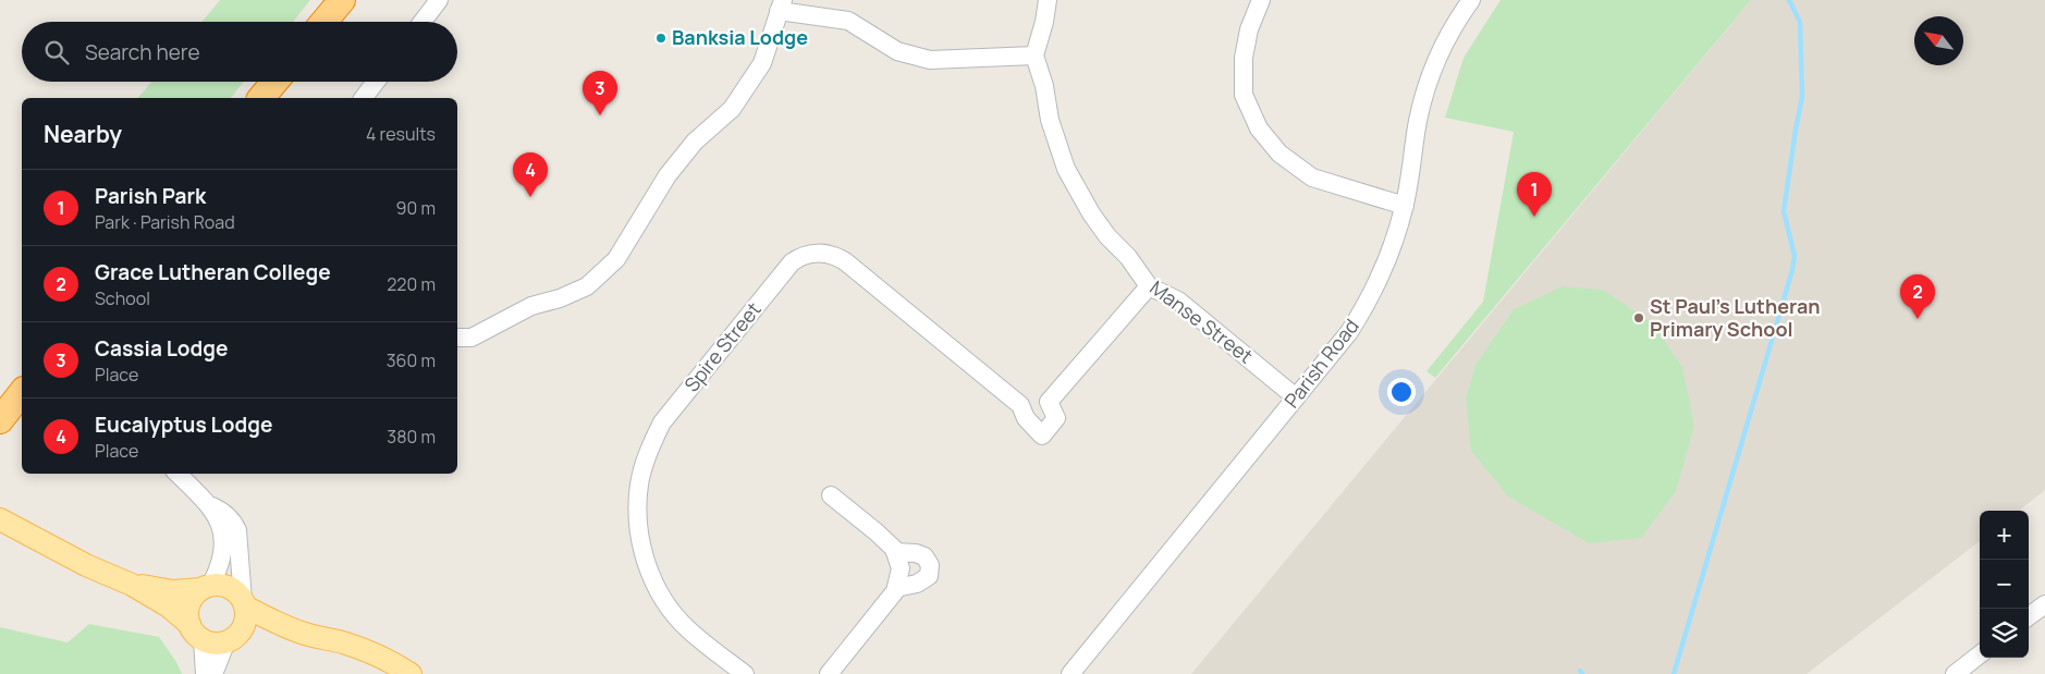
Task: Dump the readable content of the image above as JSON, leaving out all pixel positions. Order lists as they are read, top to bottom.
{
  "streets": {
    "street": ["Manse Street", "Spire Street", "Parish Road"]
  },
  "crossings": [
    ["Manse Street", "Parish Road"]
  ],
  "places": ["Banksia Lodge", "St Paul's Lutheran Primary School"],
  "north": "top left",
  "page": {
    "search": "Search here",
    "pins": [
      "3",
      "4",
      "1",
      "2"
    ],
    "heading": ["Nearby", "4 results"],
    "list": [
      {
        "mark": "1",
        "name": "Parish Park",
        "note": "Park · Parish Road",
        "value": "90 m"
      },
      {
        "mark": "2",
        "name": "Grace Lutheran College",
        "note": "School",
        "value": "220 m"
      },
      {
        "mark": "3",
        "name": "Cassia Lodge",
        "note": "Place",
        "value": "360 m"
      },
      {
        "mark": "4",
        "name": "Eucalyptus Lodge",
        "note": "Place",
        "value": "380 m"
      }
    ],
    "map_buttons": ["+", "−"]
  }
}
